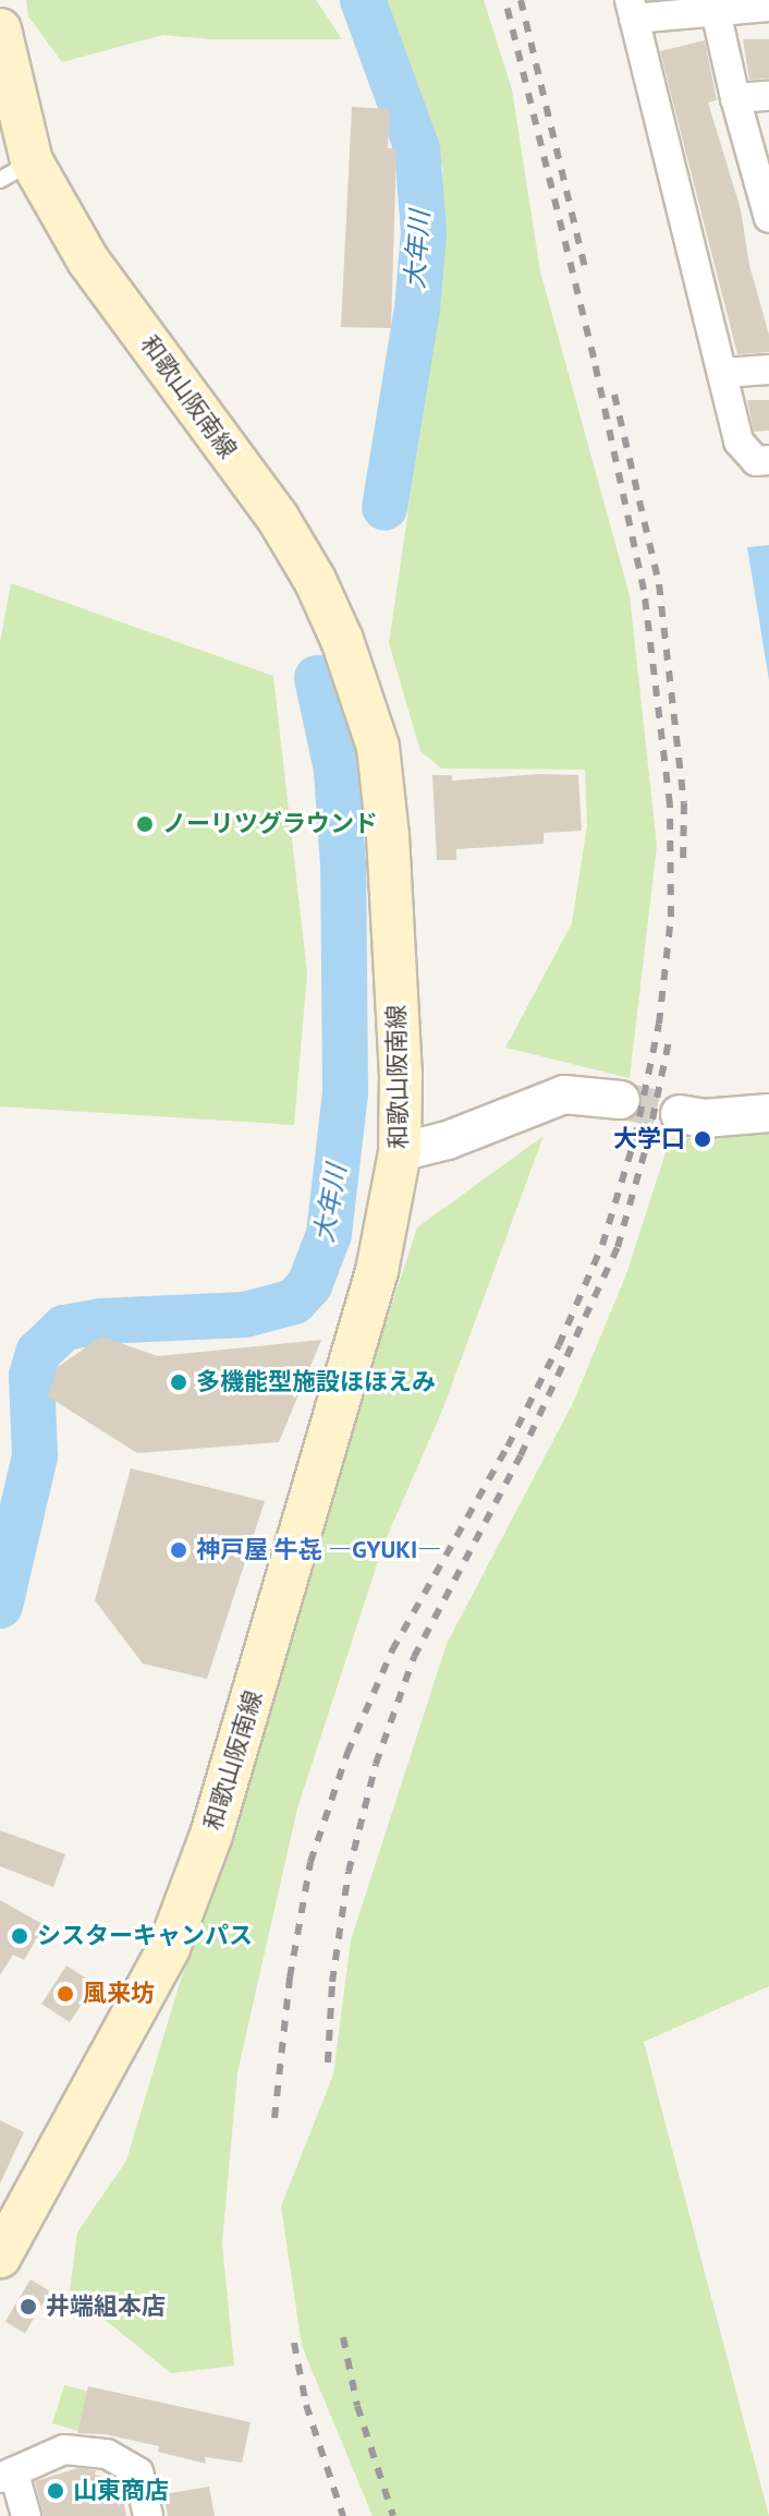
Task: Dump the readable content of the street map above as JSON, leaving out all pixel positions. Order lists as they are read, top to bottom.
{
  "streets": {
    "main road": ["和歌山阪南線"]
  },
  "water": ["大年川"],
  "places": [
    "ノーリツグラウンド",
    "大学口",
    "多機能型施設ほほえみ",
    "神戸屋 牛㐂 ―GYUKI―",
    "シスターキャンパス",
    "風来坊",
    "井端組本店",
    "山東商店"
  ]
}
